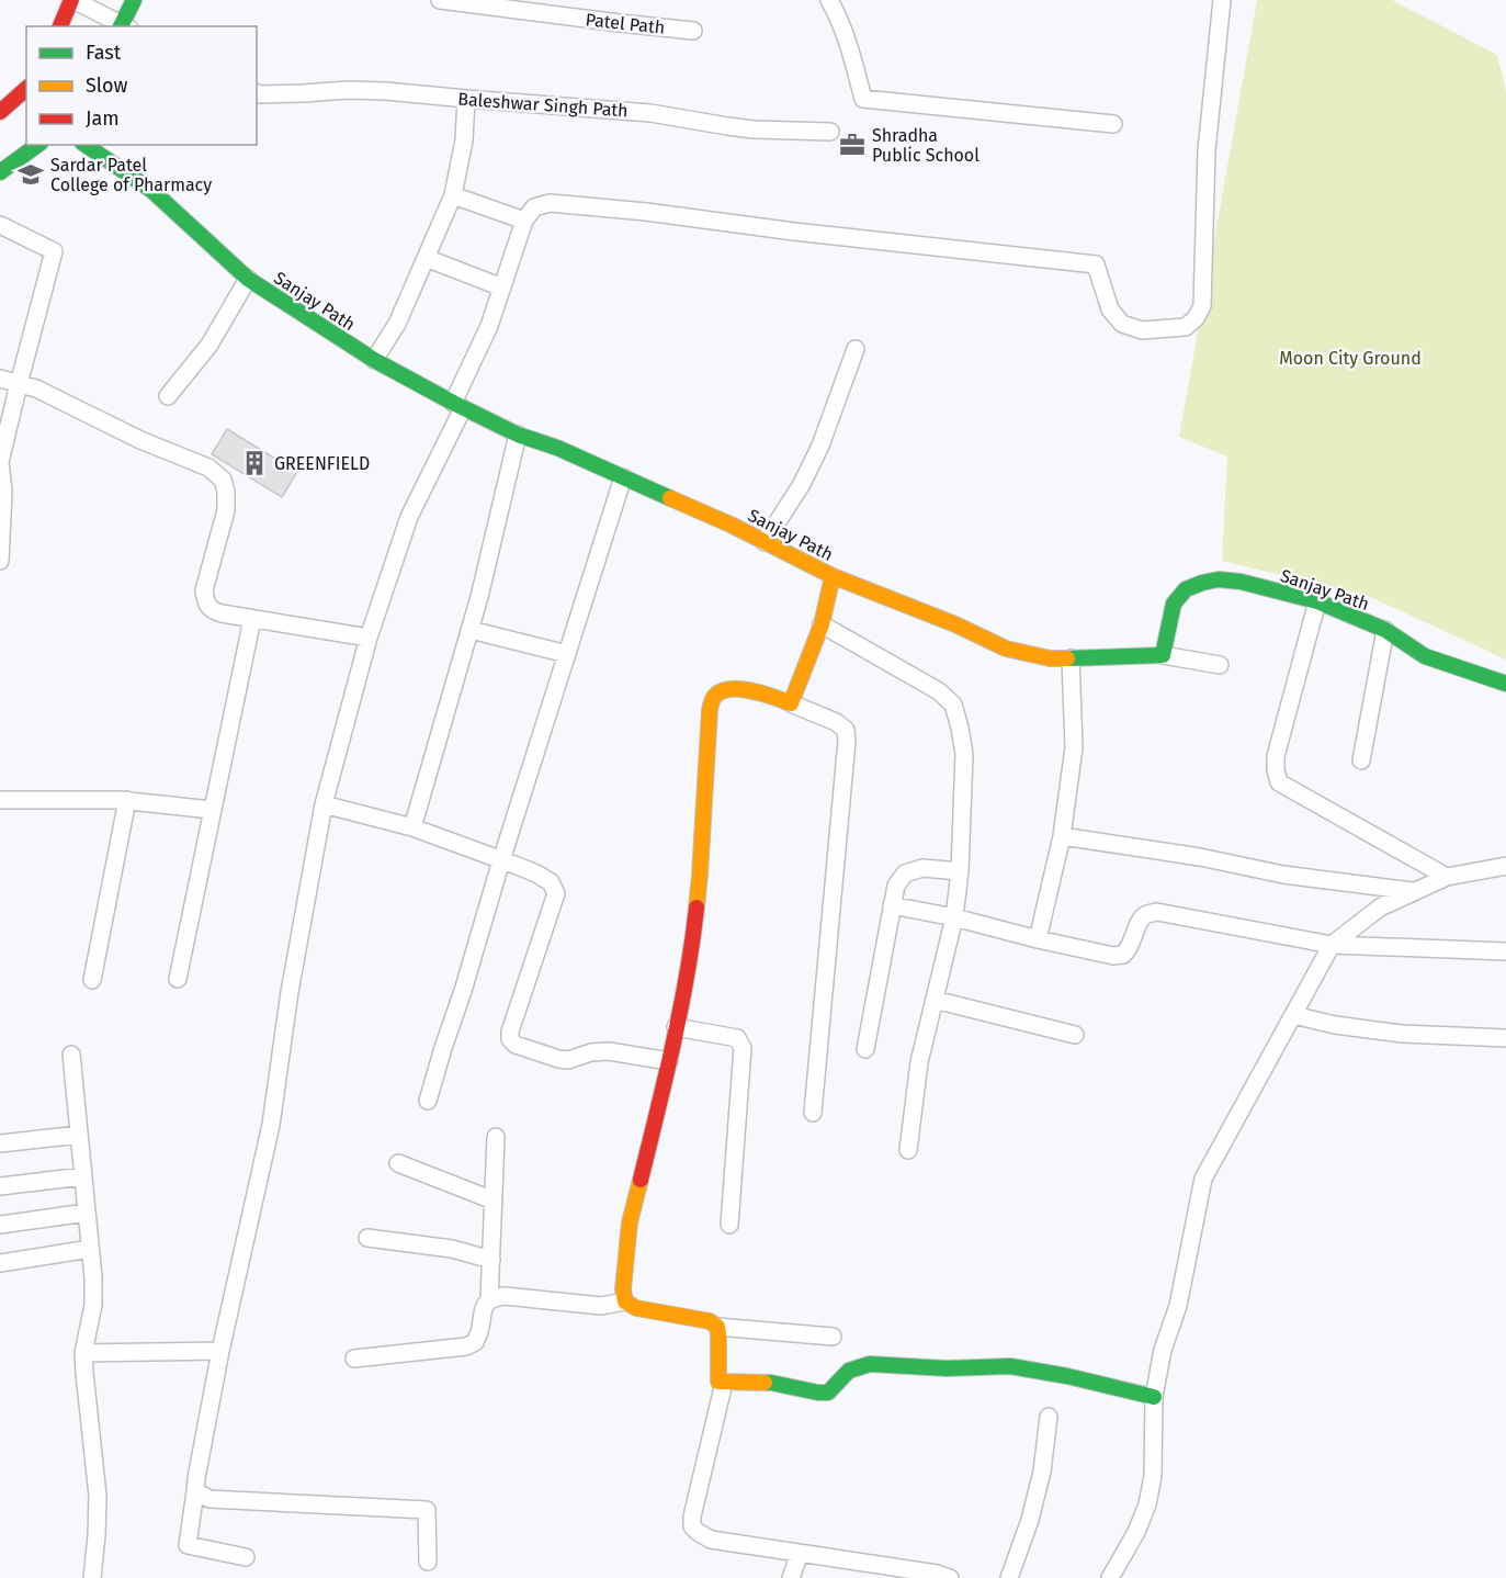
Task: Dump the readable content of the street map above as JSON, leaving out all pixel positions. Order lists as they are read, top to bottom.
{
  "streets": {
    "street": ["Patel Path", "Baleshwar Singh Path", "Sanjay Path"]
  },
  "parks": ["Moon City Ground"],
  "places": {
    "office": ["Shradha Public School"],
    "school or university": ["Sardar Patel College of Pharmacy"],
    "building": ["GREENFIELD"]
  },
  "legend": ["Fast", "Slow", "Jam"]
}
